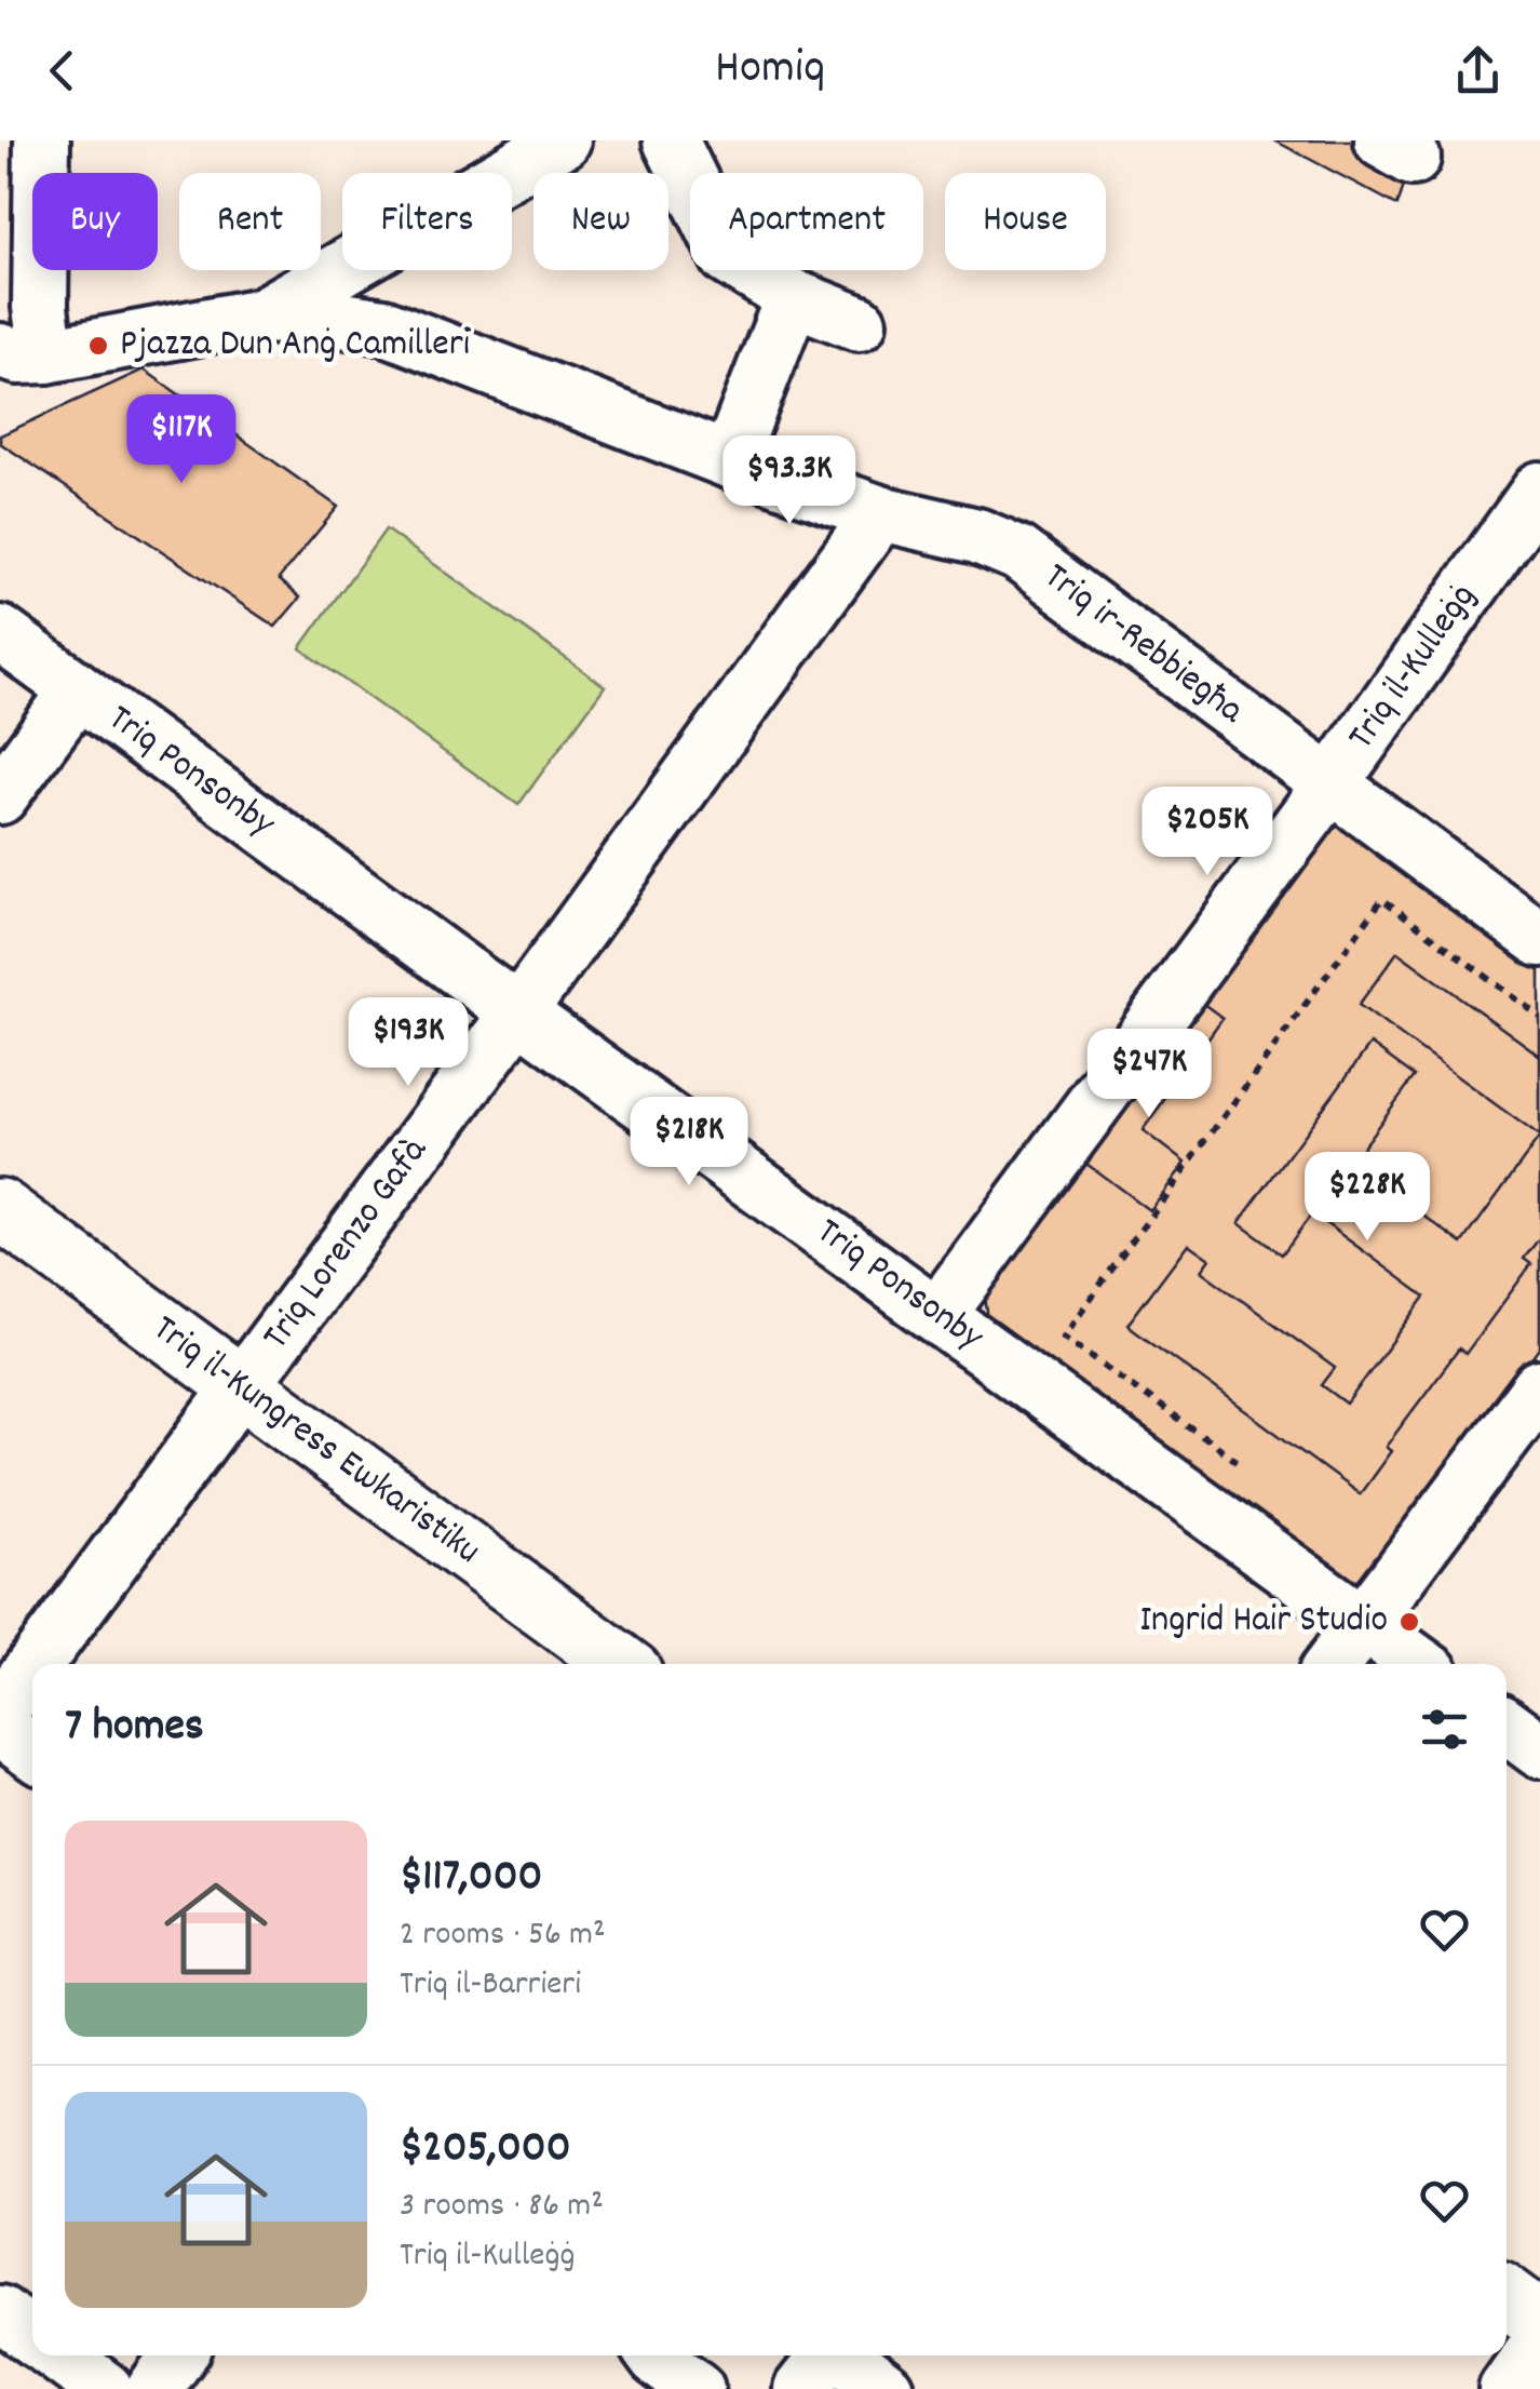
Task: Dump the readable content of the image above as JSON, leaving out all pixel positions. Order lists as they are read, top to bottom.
{
  "streets": {
    "main road": ["Triq il-Kungress Ewkaristiku"],
    "street": [
      "Triq ir-Rebbiegħa",
      "Triq il-Kulleġġ",
      "Triq Ponsonby",
      "Triq Lorenzo Gafà"
    ]
  },
  "crossings": [
    ["Triq ir-Rebbiegħa", "Triq il-Kulleġġ"],
    ["Triq ir-Rebbiegħa", "Triq Lorenzo Gafà"],
    ["Triq il-Kulleġġ", "Triq Ponsonby"],
    ["Triq Ponsonby", "Triq Lorenzo Gafà"],
    ["Triq Lorenzo Gafà", "Triq il-Kungress Ewkaristiku"]
  ],
  "places": ["Pjazza Dun Anġ Camilleri", "Ingrid Hair Studio"],
  "page": {
    "header": "Homiq",
    "chip": [
      "Buy",
      "Rent",
      "Filters",
      "New",
      "Apartment",
      "House"
    ],
    "price": [
      "$117K",
      "$93.3K",
      "$205K",
      "$193K",
      "$247K",
      "$218K",
      "$228K"
    ],
    "heading": "7 homes",
    "list": [
      {
        "name": "$117,000",
        "note": "2 rooms · 56 m² · Triq il-Barrieri"
      },
      {
        "name": "$205,000",
        "note": "3 rooms · 86 m² · Triq il-Kulleġġ"
      }
    ]
  }
}
